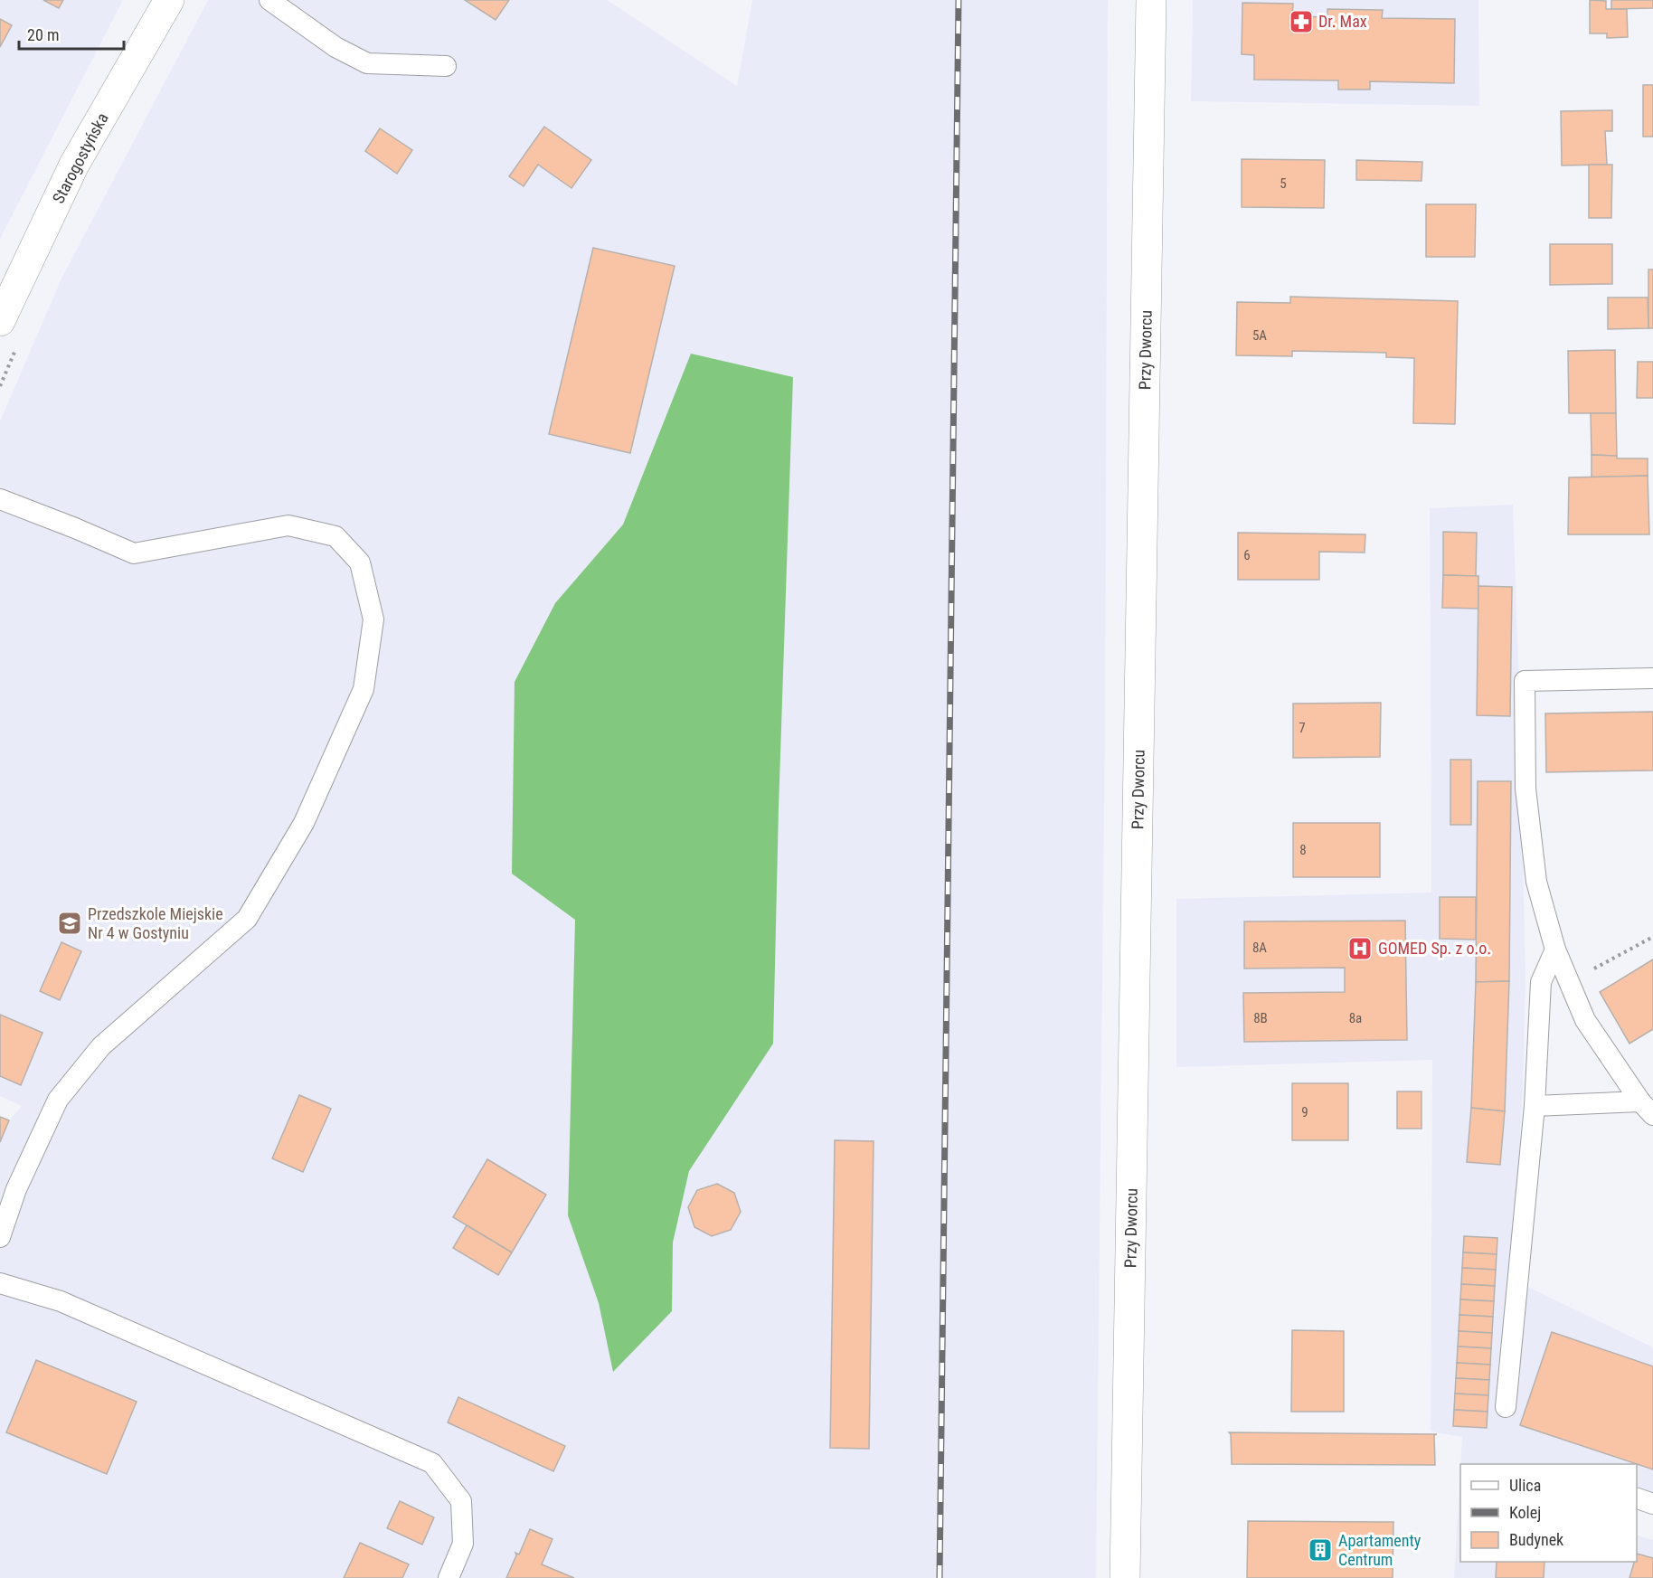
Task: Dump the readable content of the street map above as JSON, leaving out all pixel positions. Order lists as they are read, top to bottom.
{
  "streets": {
    "street": ["Starogostyńska", "Przy Dworcu"]
  },
  "places": {
    "pharmacy": ["Dr. Max"],
    "school or university": ["Przedszkole Miejskie Nr 4 w Gostyniu"],
    "hospital": ["GOMED Sp. z o.o."],
    "building": ["Apartamenty Centrum"]
  },
  "house_numbers": [
    "5",
    "5A",
    "6",
    "7",
    "8",
    "8A",
    "8B",
    "8a",
    "9"
  ],
  "legend": ["Ulica", "Kolej", "Budynek"],
  "scale_bar": "20 m"
}
